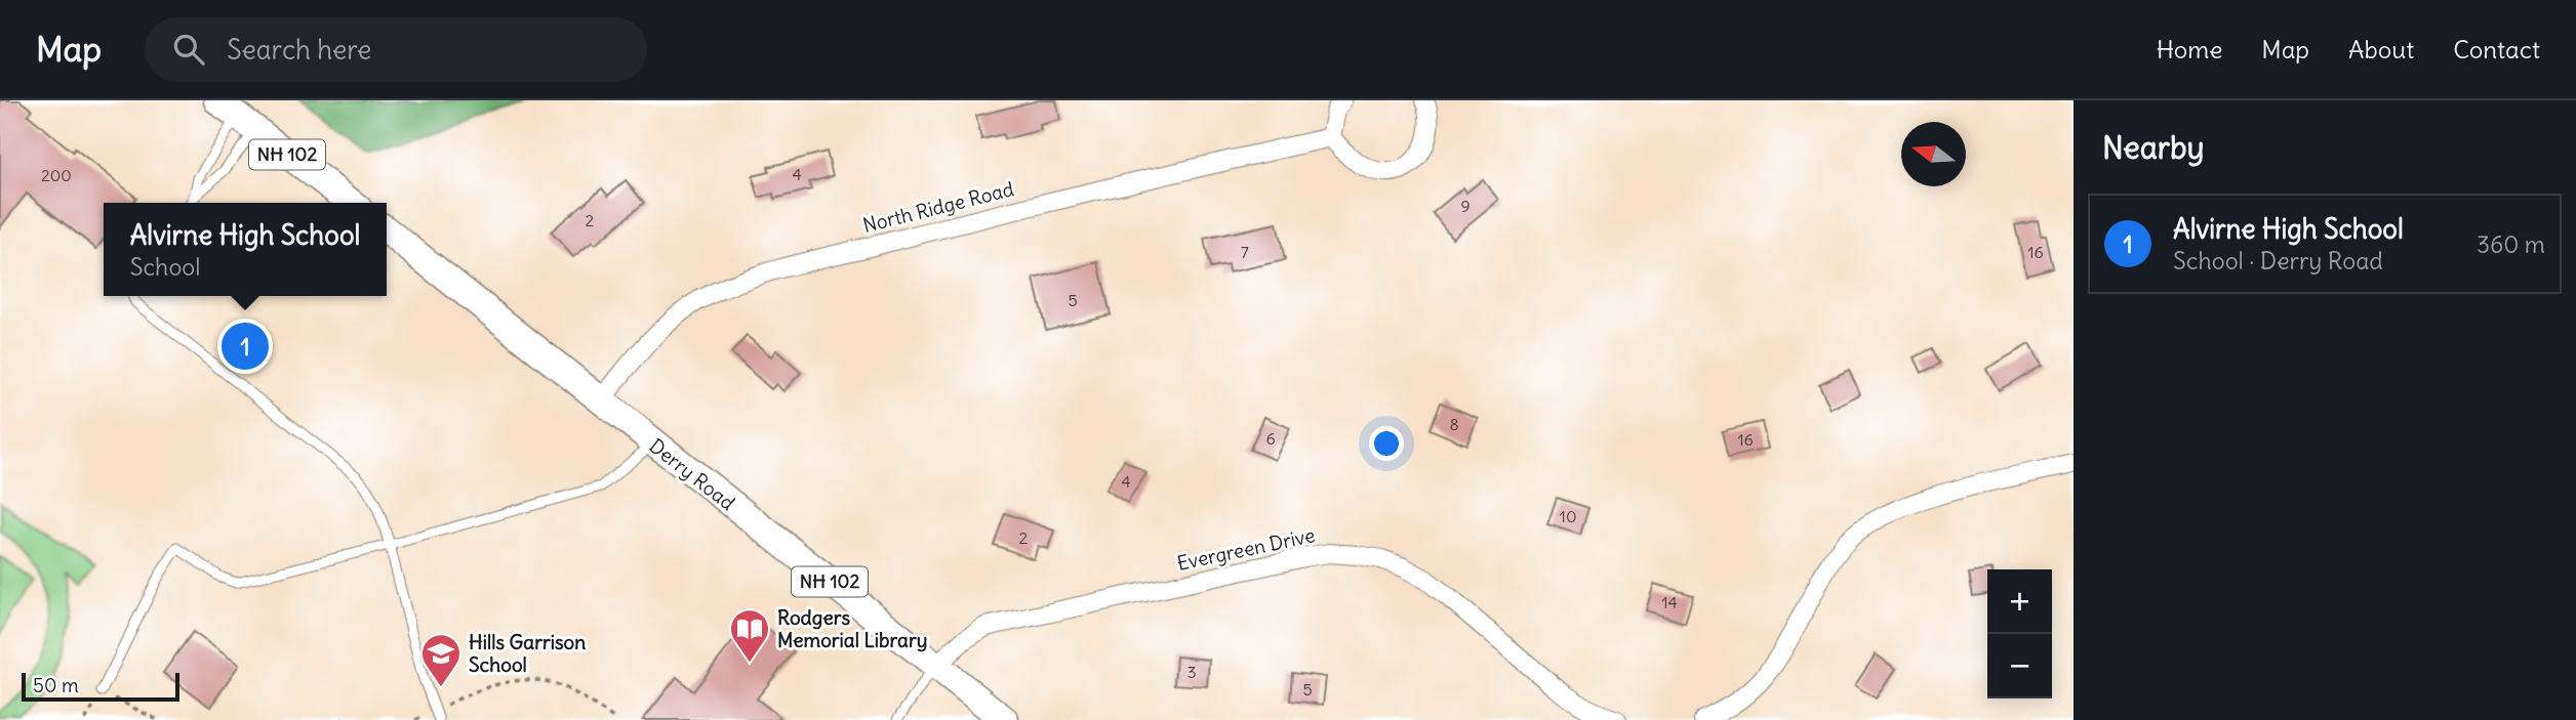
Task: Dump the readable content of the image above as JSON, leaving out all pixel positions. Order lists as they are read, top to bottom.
{
  "streets": {
    "main road": ["NH 102", "Derry Road"],
    "street": ["North Ridge Road", "Evergreen Drive"]
  },
  "crossings": [
    ["North Ridge Road", "Derry Road"],
    ["Derry Road", "Evergreen Drive"]
  ],
  "places": {
    "library": ["Rodgers Memorial Library"],
    "school or university": ["Hills Garrison School"]
  },
  "house_numbers": [
    "4",
    "200",
    "9",
    "2",
    "7",
    "16",
    "5",
    "8",
    "6",
    "16",
    "4",
    "10",
    "2",
    "14",
    "3",
    "5"
  ],
  "scale_bar": "50 m",
  "north": "left",
  "page": {
    "header": "Map",
    "search": "Search here",
    "nav": [
      "Home",
      "Map",
      "About",
      "Contact"
    ],
    "heading": "Nearby",
    "list": [
      {
        "mark": "1",
        "name": "Alvirne High School",
        "note": "School · Derry Road",
        "value": "360 m"
      }
    ],
    "popup": ["Alvirne High School", "School"],
    "pins": "1",
    "map_buttons": ["+", "−"],
    "scale": "50 m"
  }
}
